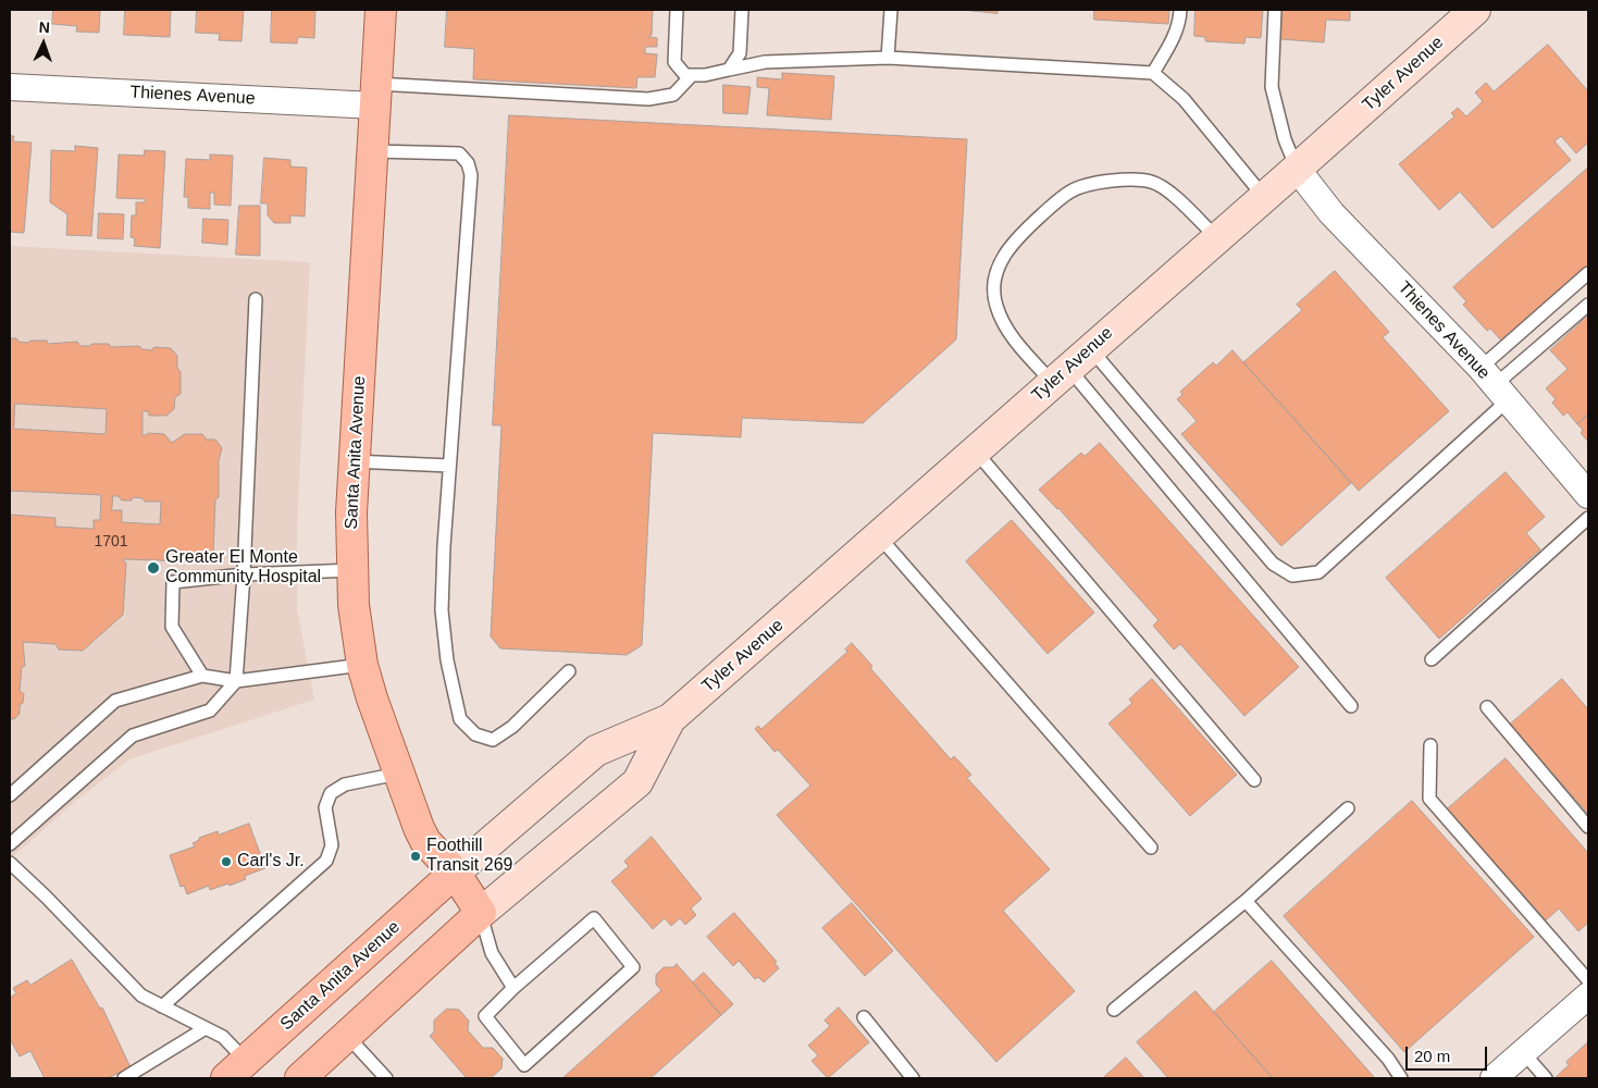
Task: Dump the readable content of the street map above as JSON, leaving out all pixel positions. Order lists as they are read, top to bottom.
{
  "streets": {
    "main road": ["Tyler Avenue", "Santa Anita Avenue"],
    "street": ["Thienes Avenue"]
  },
  "crossings": [
    ["Tyler Avenue", "Thienes Avenue"],
    ["Tyler Avenue", "Santa Anita Avenue"],
    ["Thienes Avenue", "Santa Anita Avenue"]
  ],
  "places": ["Greater El Monte Community Hospital", "Foothill Transit 269", "Carl's Jr."],
  "house_numbers": ["1701"],
  "scale_bar": "20 m",
  "north": "top"
}
